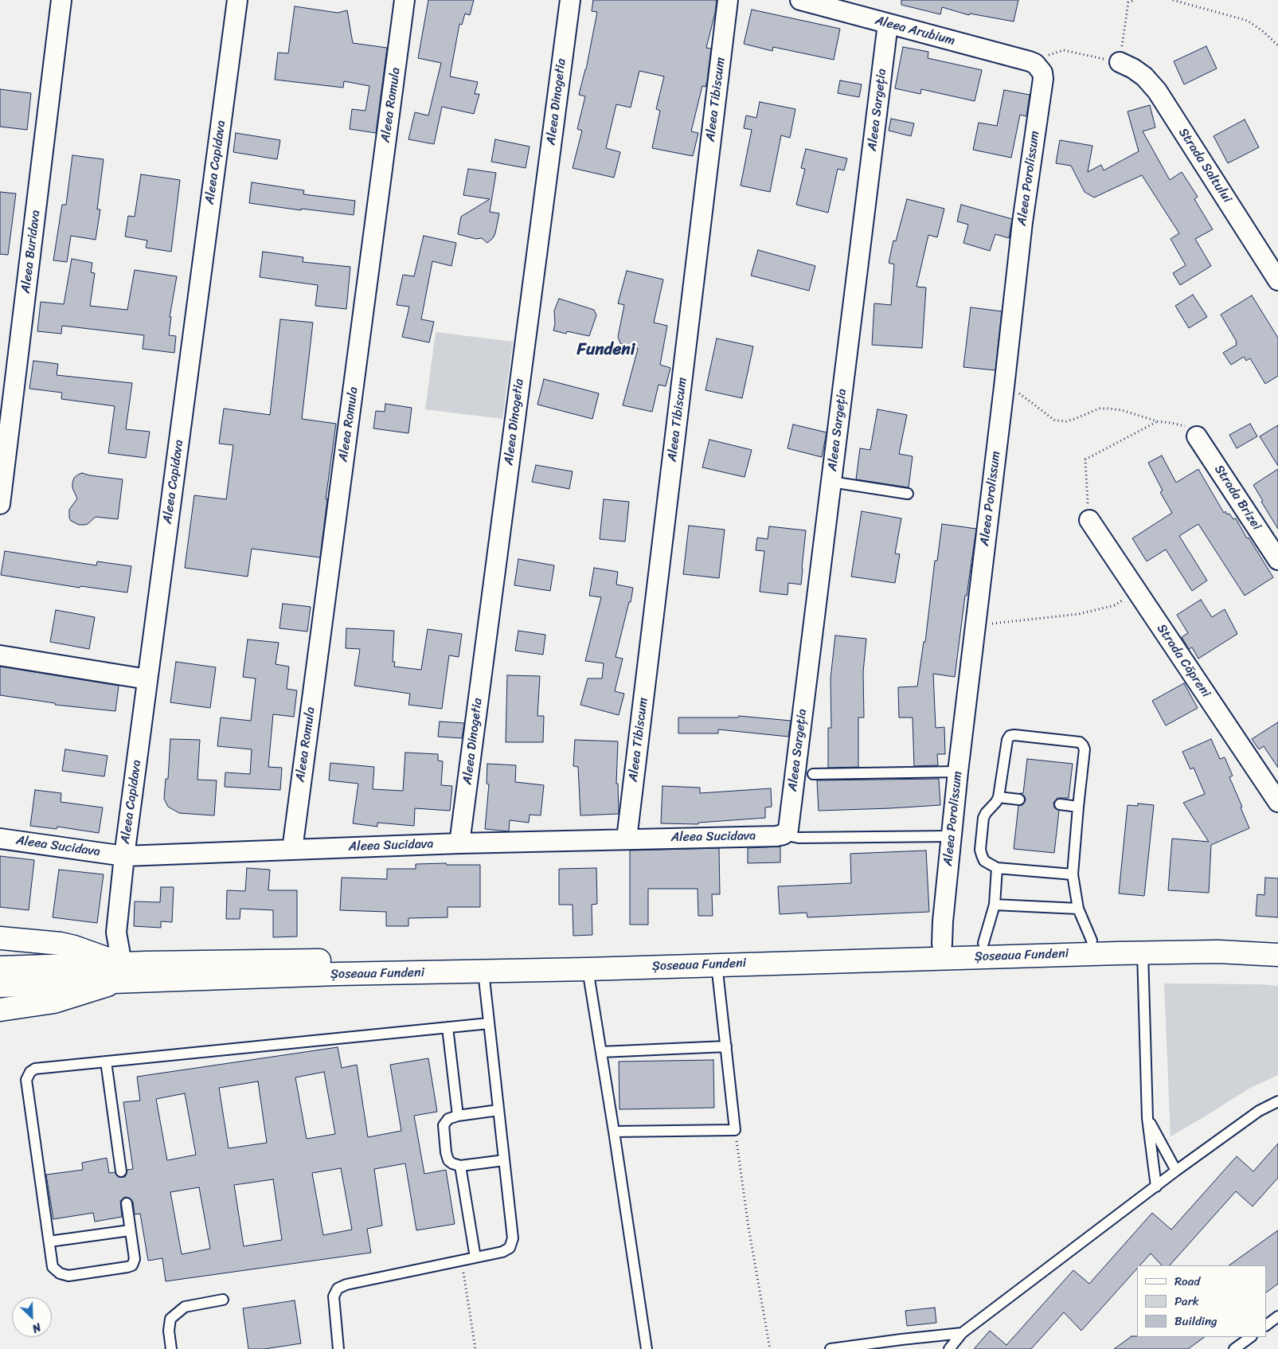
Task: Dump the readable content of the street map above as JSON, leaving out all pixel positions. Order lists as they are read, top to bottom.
{
  "streets": {
    "main road": ["Șoseaua Fundeni"],
    "street": [
      "Aleea Arubium",
      "Aleea Tibiscum",
      "Aleea Dinogetia",
      "Aleea Romula",
      "Aleea Sargeția",
      "Aleea Capidava",
      "Strada Saltului",
      "Aleea Porolissum",
      "Aleea Buridava",
      "Strada Brizei",
      "Strada Căpreni",
      "Aleea Sucidava"
    ]
  },
  "crossings": [
    ["Aleea Arubium", "Aleea Sargeția"],
    ["Aleea Arubium", "Aleea Porolissum"],
    ["Aleea Tibiscum", "Aleea Sucidava"],
    ["Aleea Dinogetia", "Aleea Sucidava"],
    ["Aleea Romula", "Aleea Sucidava"],
    ["Aleea Sargeția", "Aleea Sucidava"],
    ["Aleea Capidava", "Aleea Sucidava"],
    ["Aleea Capidava", "Șoseaua Fundeni"],
    ["Aleea Porolissum", "Șoseaua Fundeni"]
  ],
  "districts": ["Fundeni"],
  "legend": ["Road", "Park", "Building"],
  "north": "bottom right"
}
